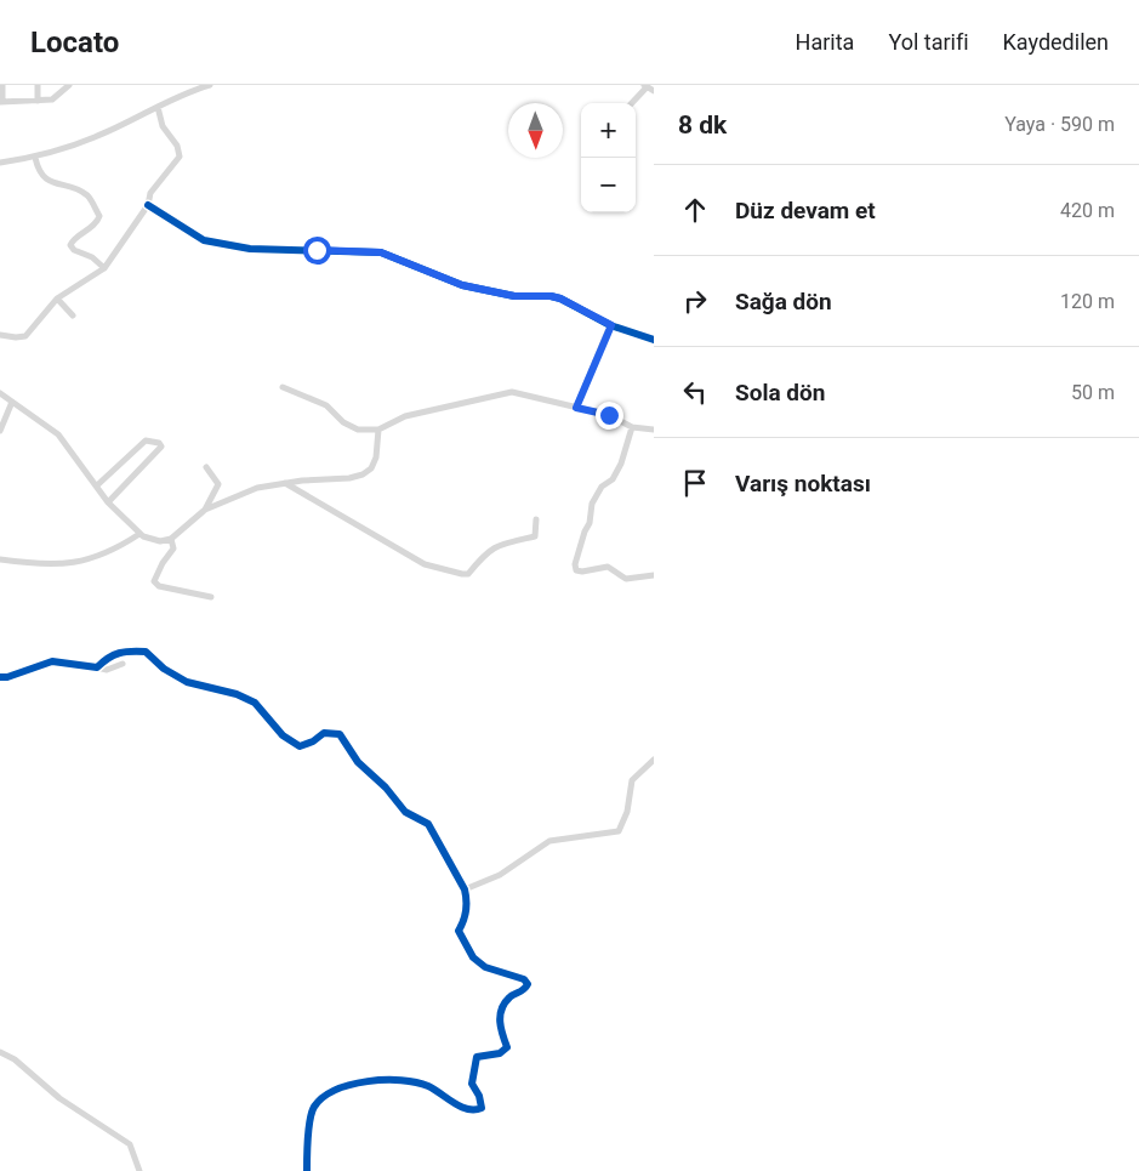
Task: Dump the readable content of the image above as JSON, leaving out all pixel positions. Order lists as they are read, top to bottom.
{
  "north": "bottom",
  "page": {
    "header": "Locato",
    "nav": ["Harita", "Yol tarifi", "Kaydedilen"],
    "heading": ["8 dk", "Yaya · 590 m"],
    "map_buttons": ["+", "−"],
    "list": [
      ["Düz devam et", "420 m"],
      ["Sağa dön", "120 m"],
      ["Sola dön", "50 m"],
      "Varış noktası"
    ]
  }
}
